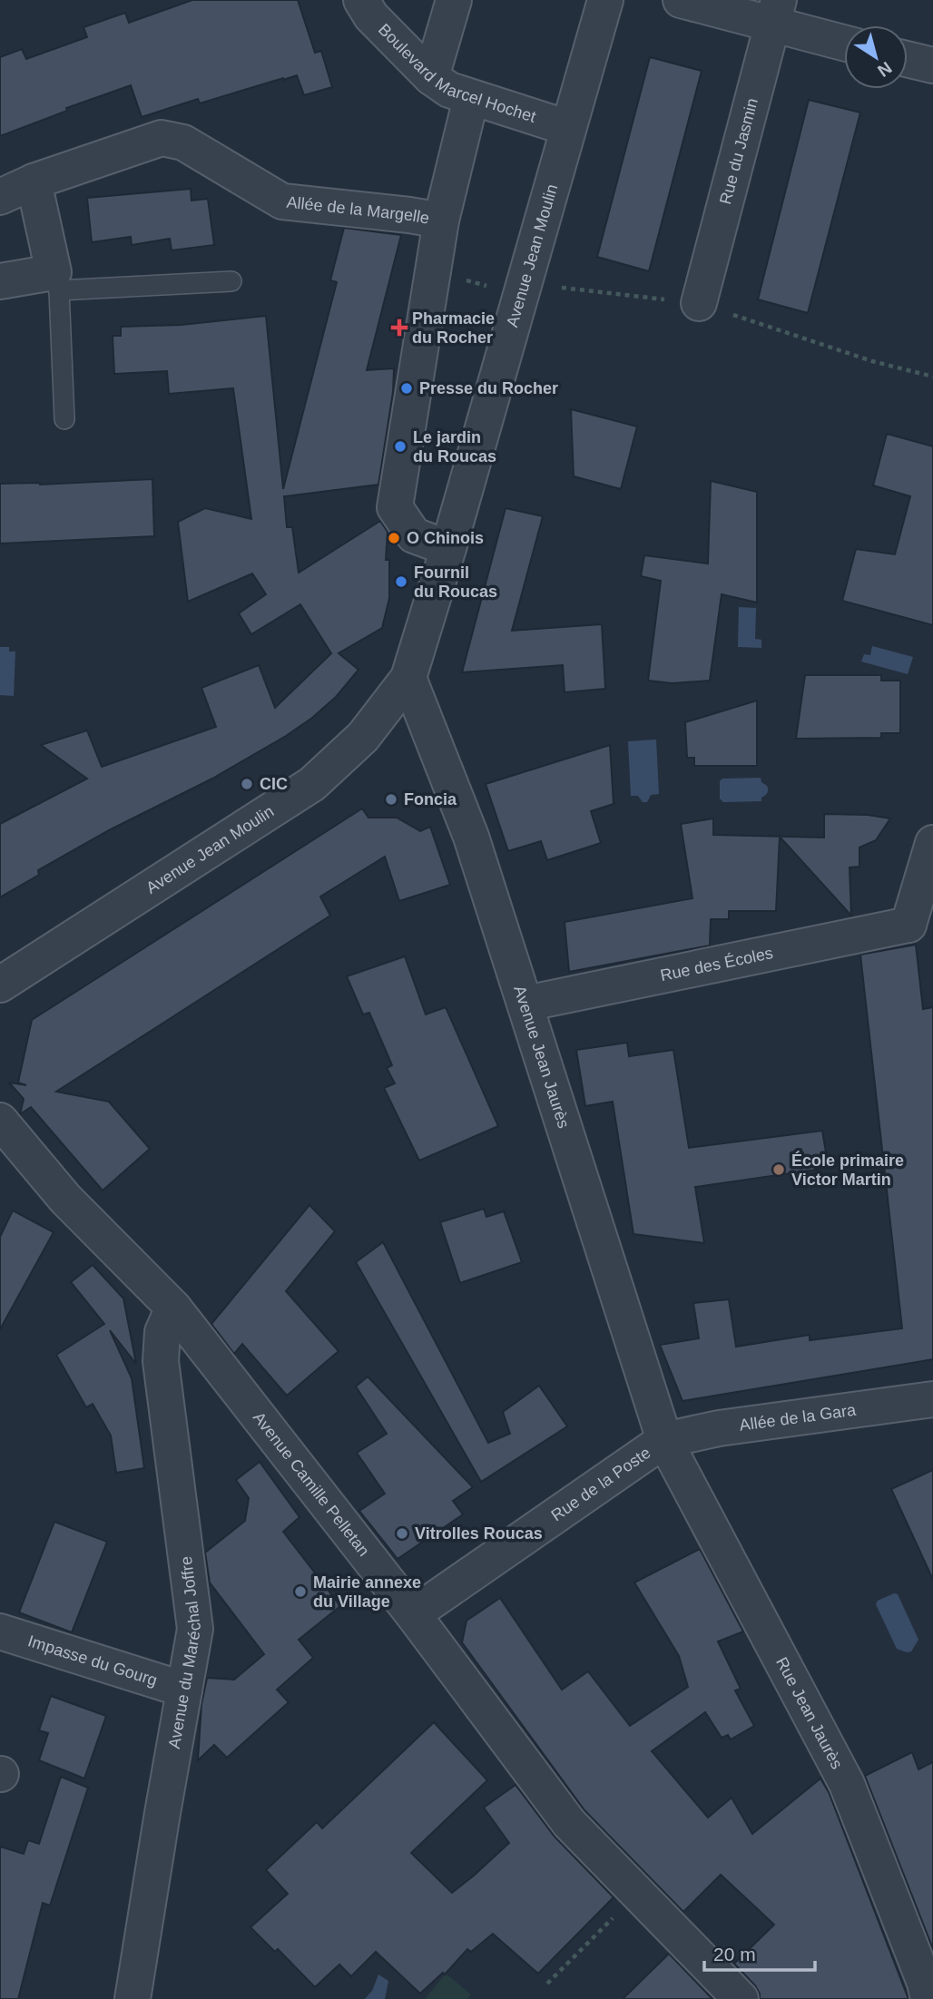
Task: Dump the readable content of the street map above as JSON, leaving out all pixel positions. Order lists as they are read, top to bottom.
{
  "streets": {
    "street": [
      "Boulevard Marcel Hochet",
      "Rue du Jasmin",
      "Allée de la Margelle",
      "Avenue Jean Moulin",
      "Rue des Écoles",
      "Avenue Jean Jaurès",
      "Allée de la Gara",
      "Rue de la Poste",
      "Avenue Camille Pelletan",
      "Avenue du Maréchal Joffre",
      "Impasse du Gourg",
      "Rue Jean Jaurès"
    ]
  },
  "crossings": [
    ["Boulevard Marcel Hochet", "Avenue Jean Moulin"],
    ["Avenue Jean Moulin", "Avenue Jean Jaurès"],
    ["Rue des Écoles", "Avenue Jean Jaurès"],
    ["Avenue Jean Jaurès", "Allée de la Gara"],
    ["Avenue Jean Jaurès", "Rue de la Poste"],
    ["Avenue Jean Jaurès", "Rue Jean Jaurès"],
    ["Allée de la Gara", "Rue de la Poste"],
    ["Allée de la Gara", "Rue Jean Jaurès"],
    ["Rue de la Poste", "Avenue Camille Pelletan"],
    ["Rue de la Poste", "Rue Jean Jaurès"],
    ["Avenue Camille Pelletan", "Avenue du Maréchal Joffre"],
    ["Avenue du Maréchal Joffre", "Impasse du Gourg"]
  ],
  "places": {
    "health": ["Pharmacie du Rocher"],
    "other": [
      "Presse du Rocher",
      "Le jardin du Roucas",
      "O Chinois",
      "Fournil du Roucas",
      "CIC",
      "Foncia",
      "École primaire Victor Martin",
      "Vitrolles Roucas",
      "Mairie annexe du Village"
    ]
  },
  "scale_bar": "20 m",
  "north": "bottom right"
}
